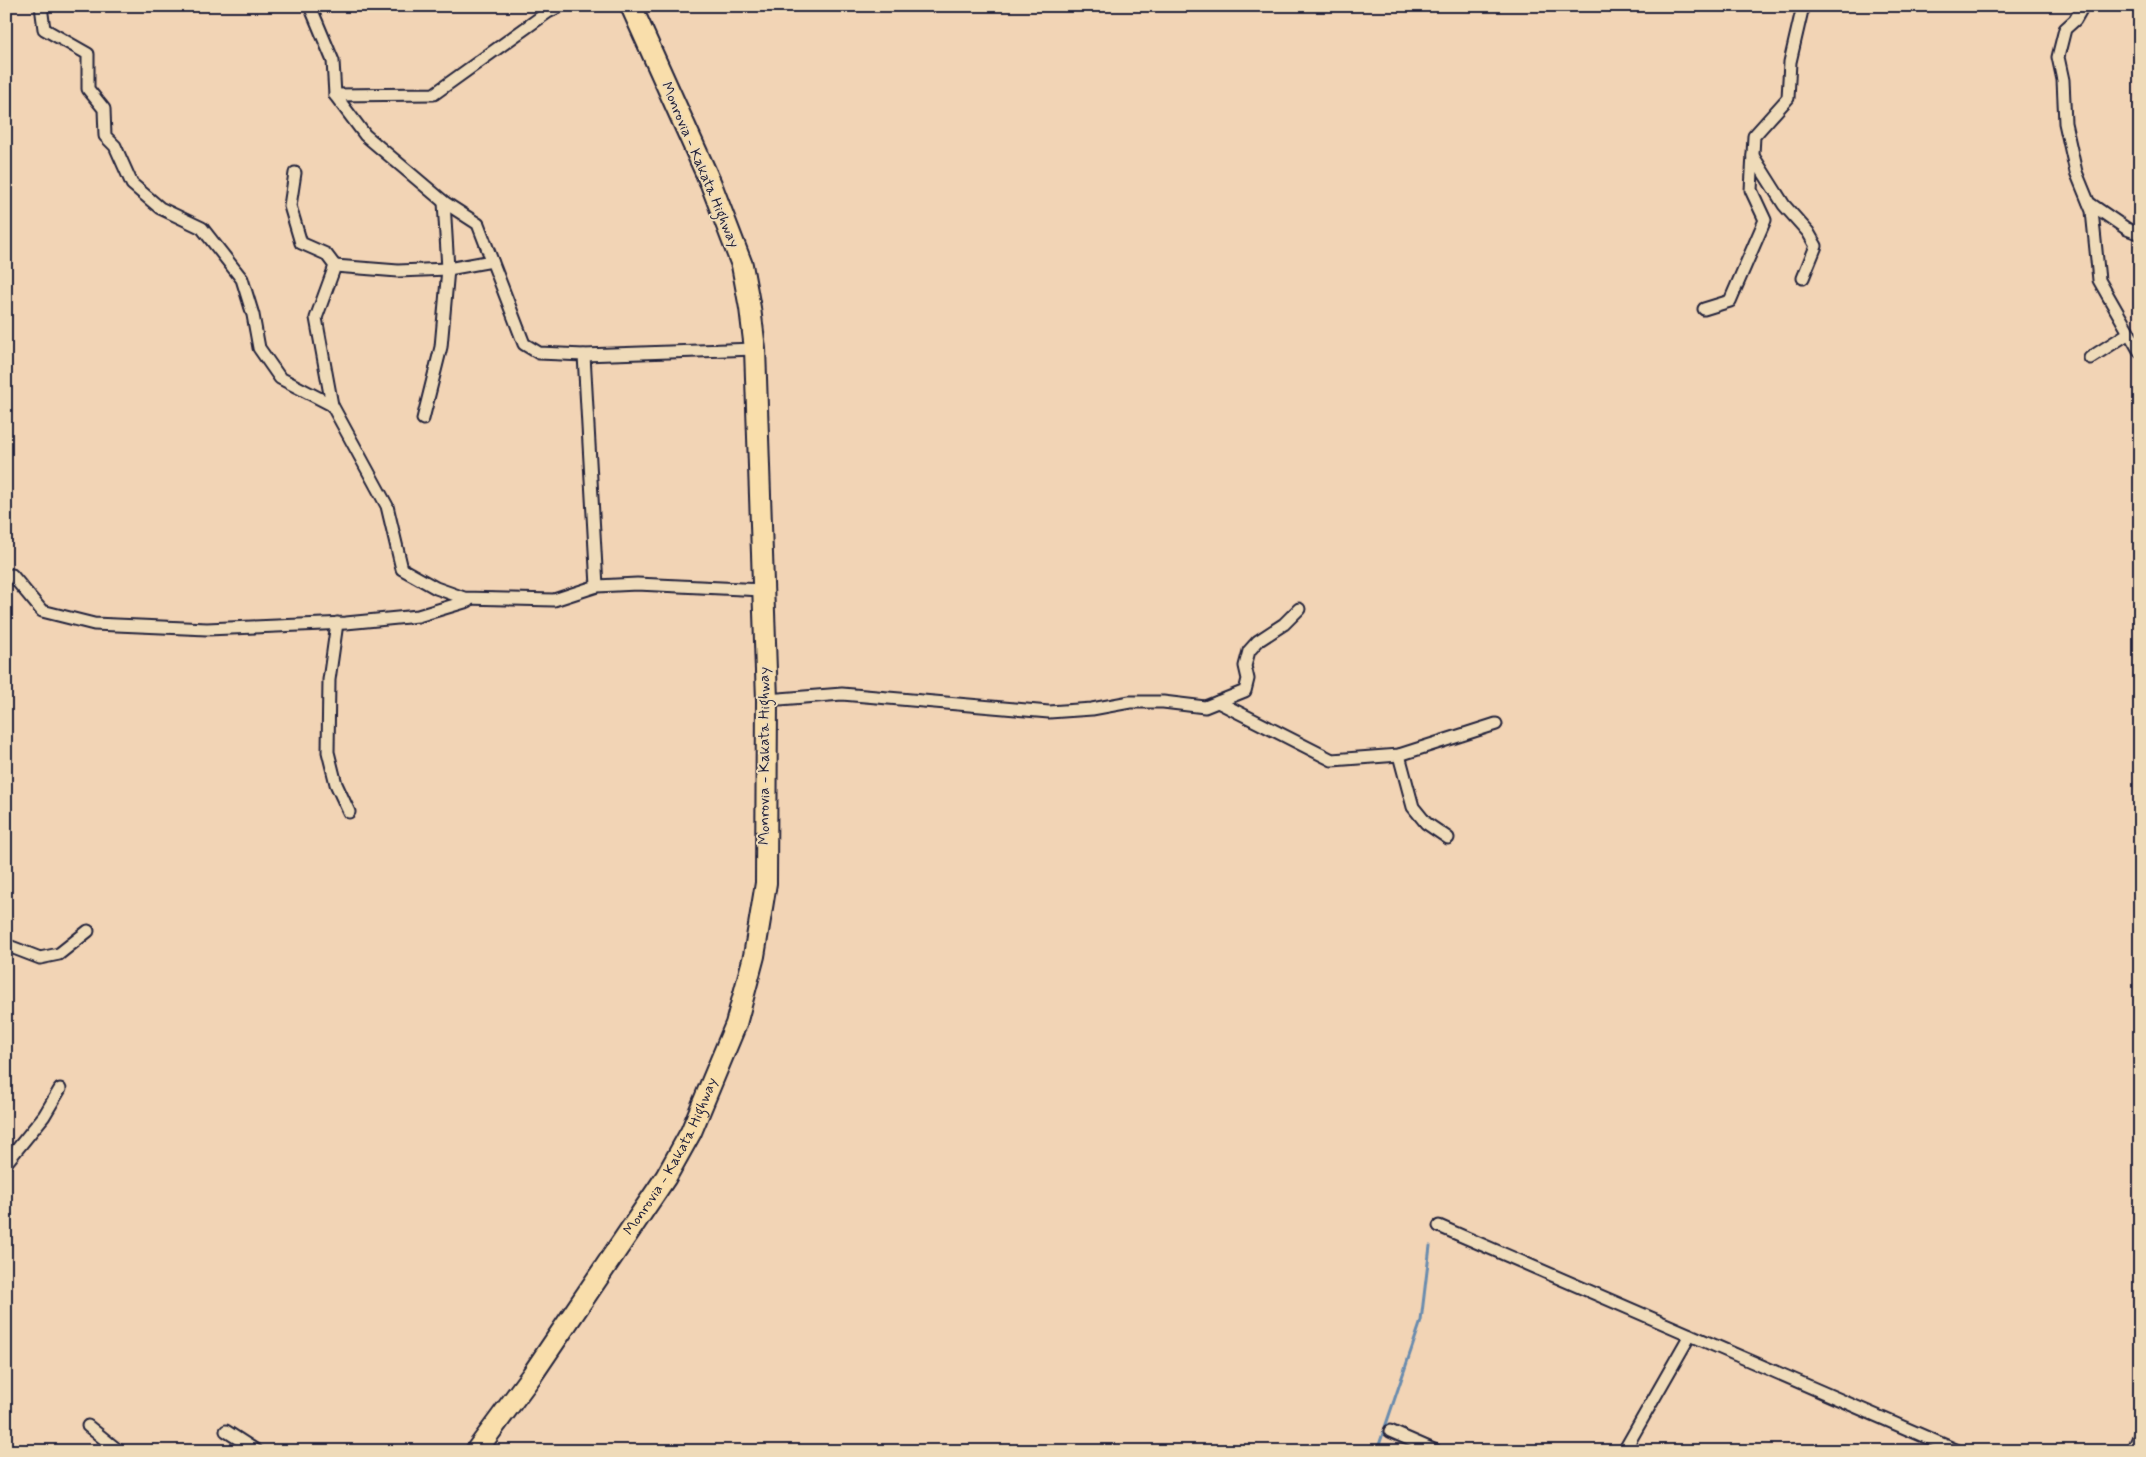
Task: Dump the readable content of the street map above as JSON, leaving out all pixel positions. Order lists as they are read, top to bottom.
{
  "streets": {
    "highway": ["Monrovia - Kakata Highway"]
  }
}
